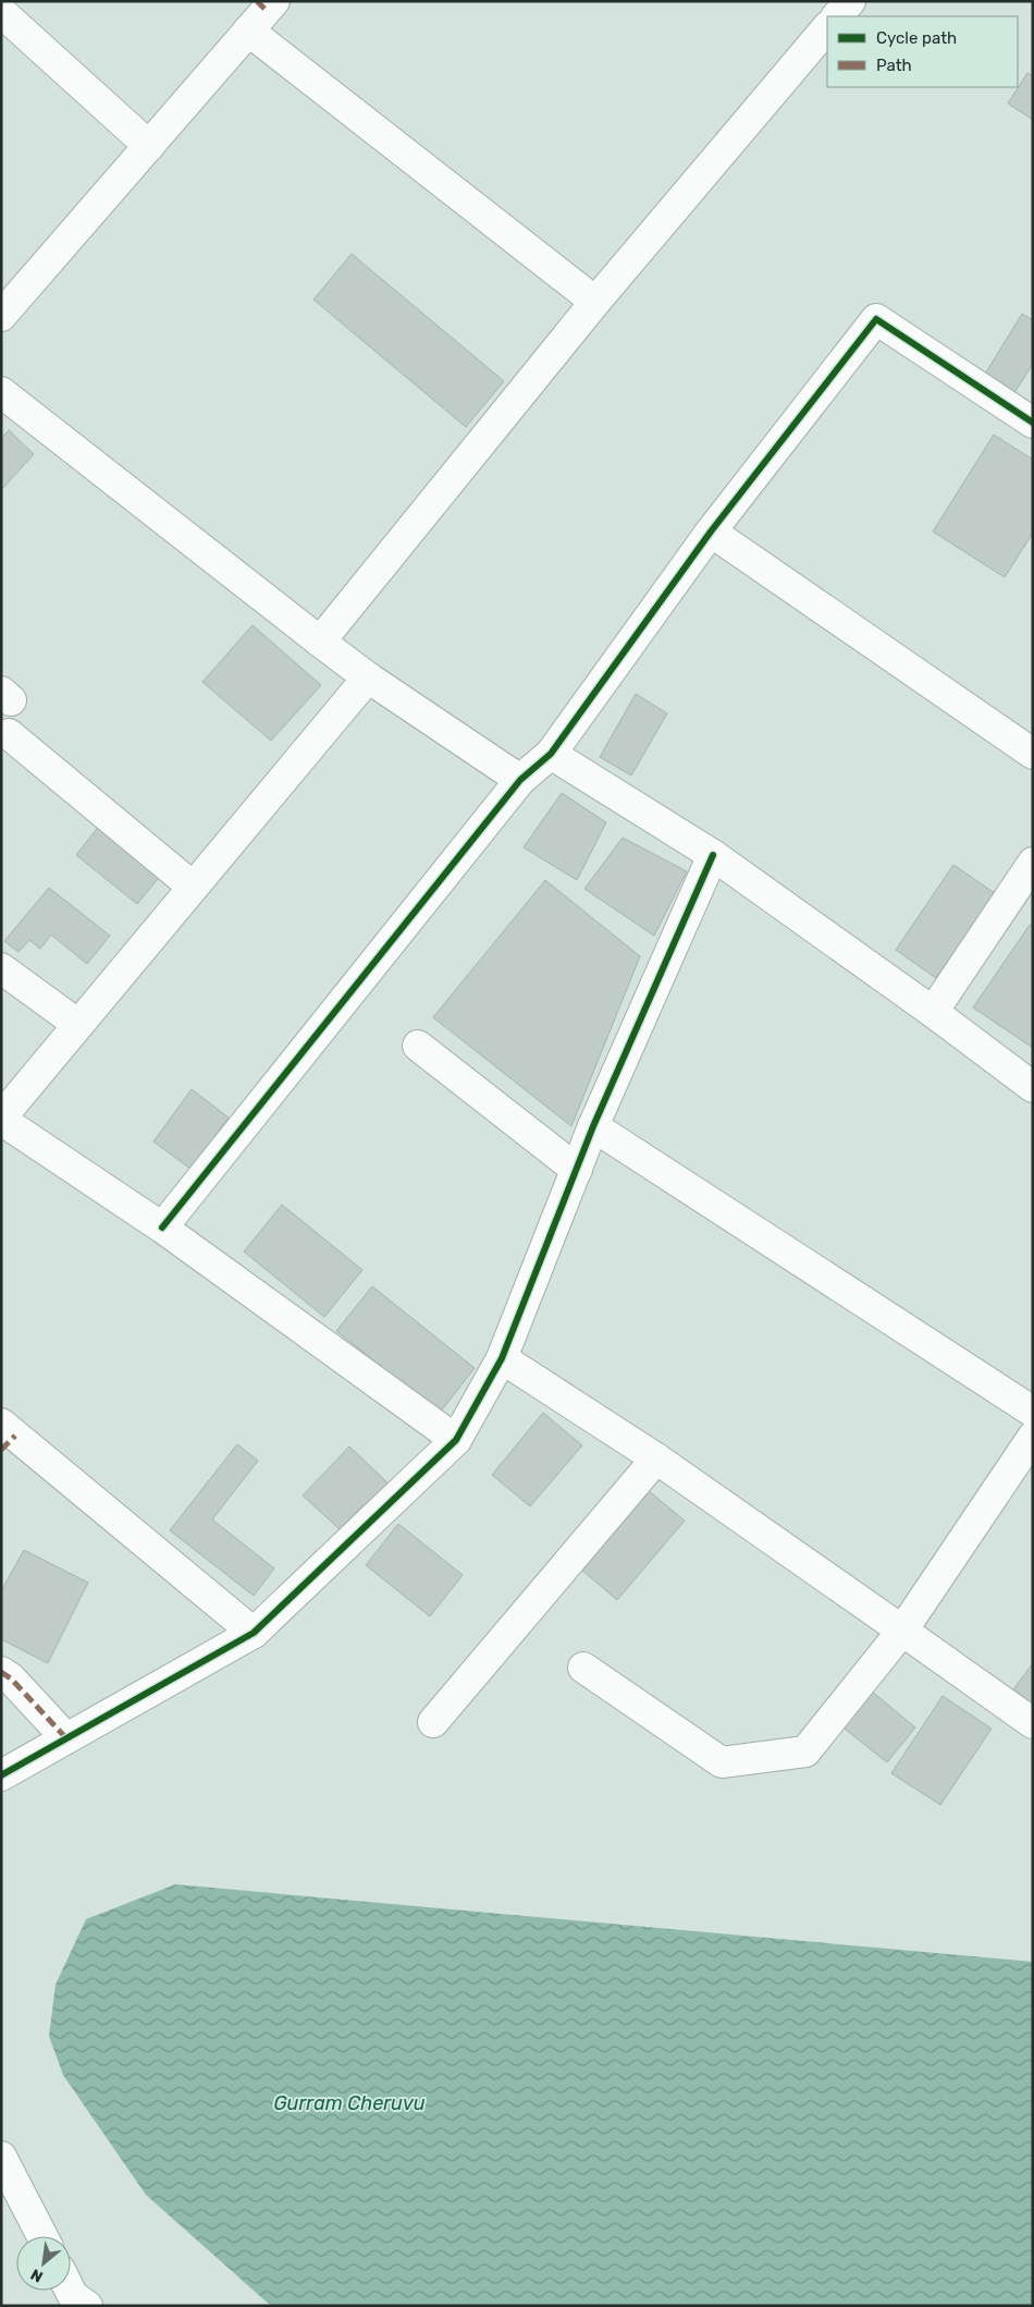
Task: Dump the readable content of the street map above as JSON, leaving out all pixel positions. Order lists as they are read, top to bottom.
{
  "water": ["Gurram Cheruvu"],
  "legend": ["Cycle path", "Path"],
  "north": "bottom left"
}
